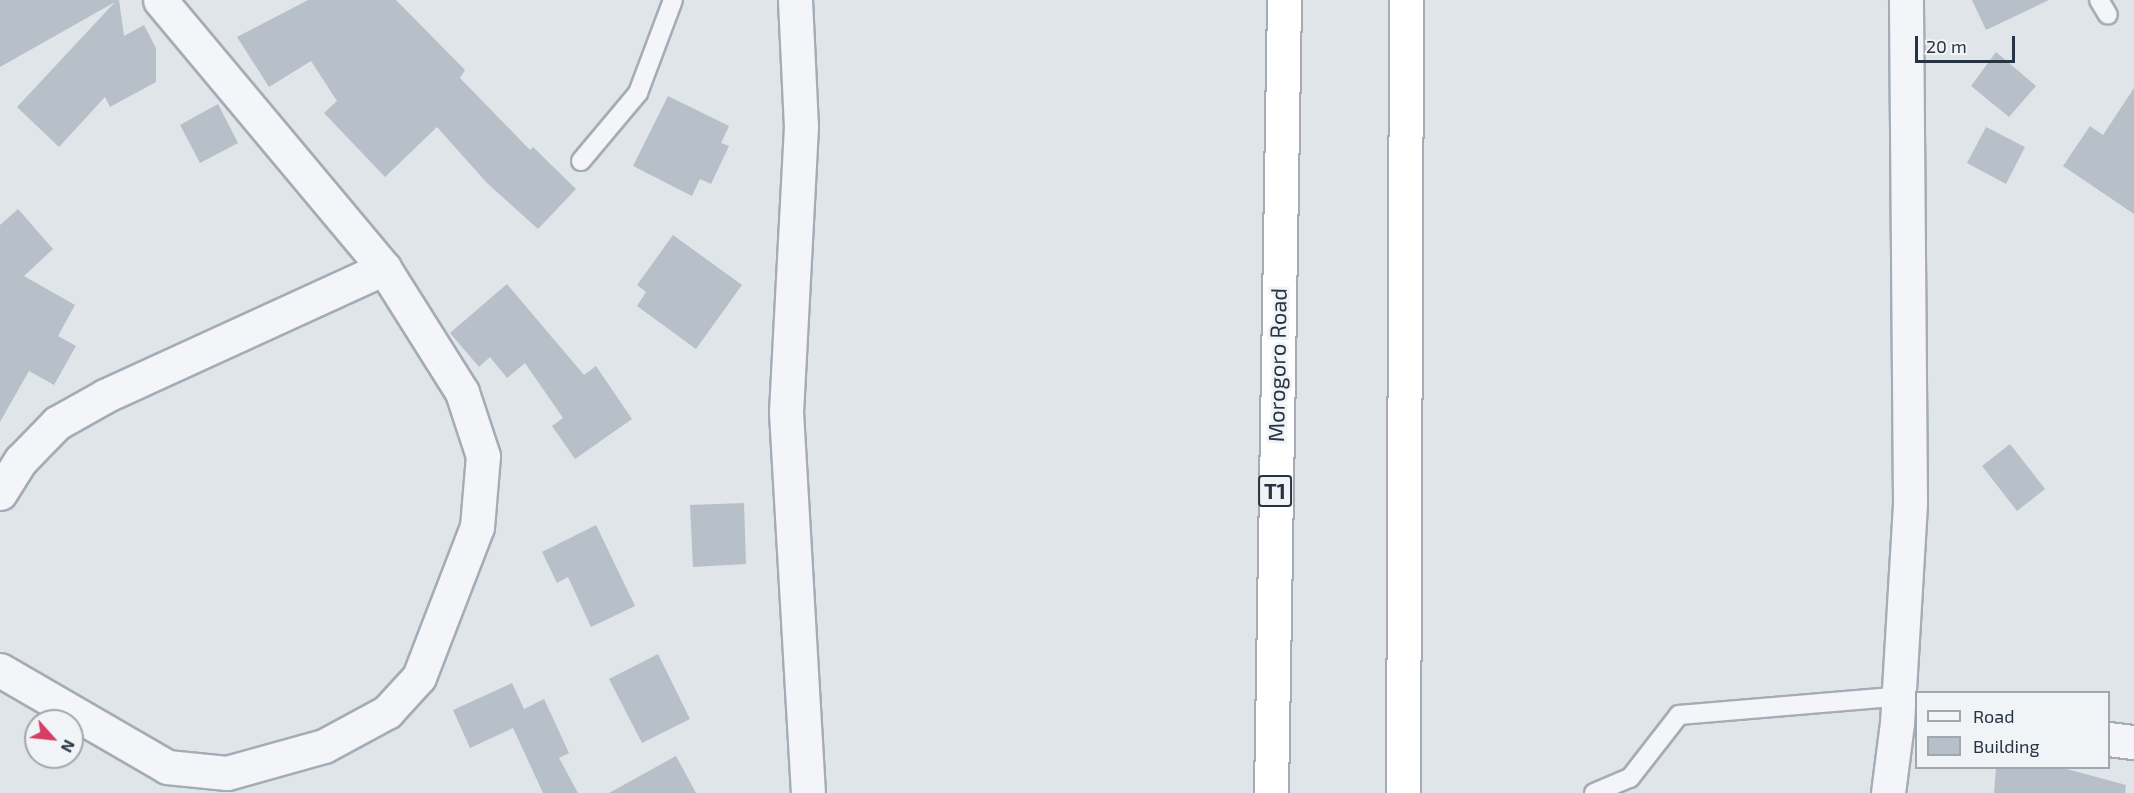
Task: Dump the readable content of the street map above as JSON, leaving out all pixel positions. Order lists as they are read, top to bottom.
{
  "streets": {
    "highway": ["Morogoro Road", "T1"]
  },
  "legend": ["Road", "Building"],
  "scale_bar": "20 m",
  "north": "bottom right"
}
